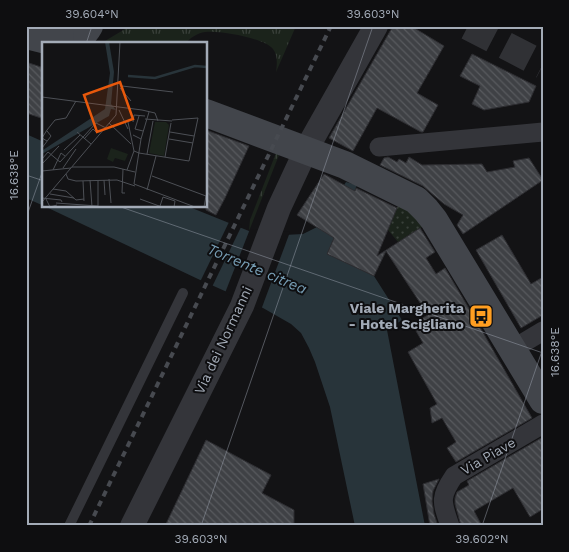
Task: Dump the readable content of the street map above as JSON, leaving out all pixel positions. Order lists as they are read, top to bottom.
{
  "streets": {
    "street": ["Via dei Normanni", "Via Piave"]
  },
  "water": ["Torrente citrea"],
  "places": {
    "bus stop": ["Viale Margherita - Hotel Scigliano"]
  },
  "coordinates": [
    "39.604°N",
    "39.603°N",
    "16.638°E",
    "39.602°N"
  ]
}
